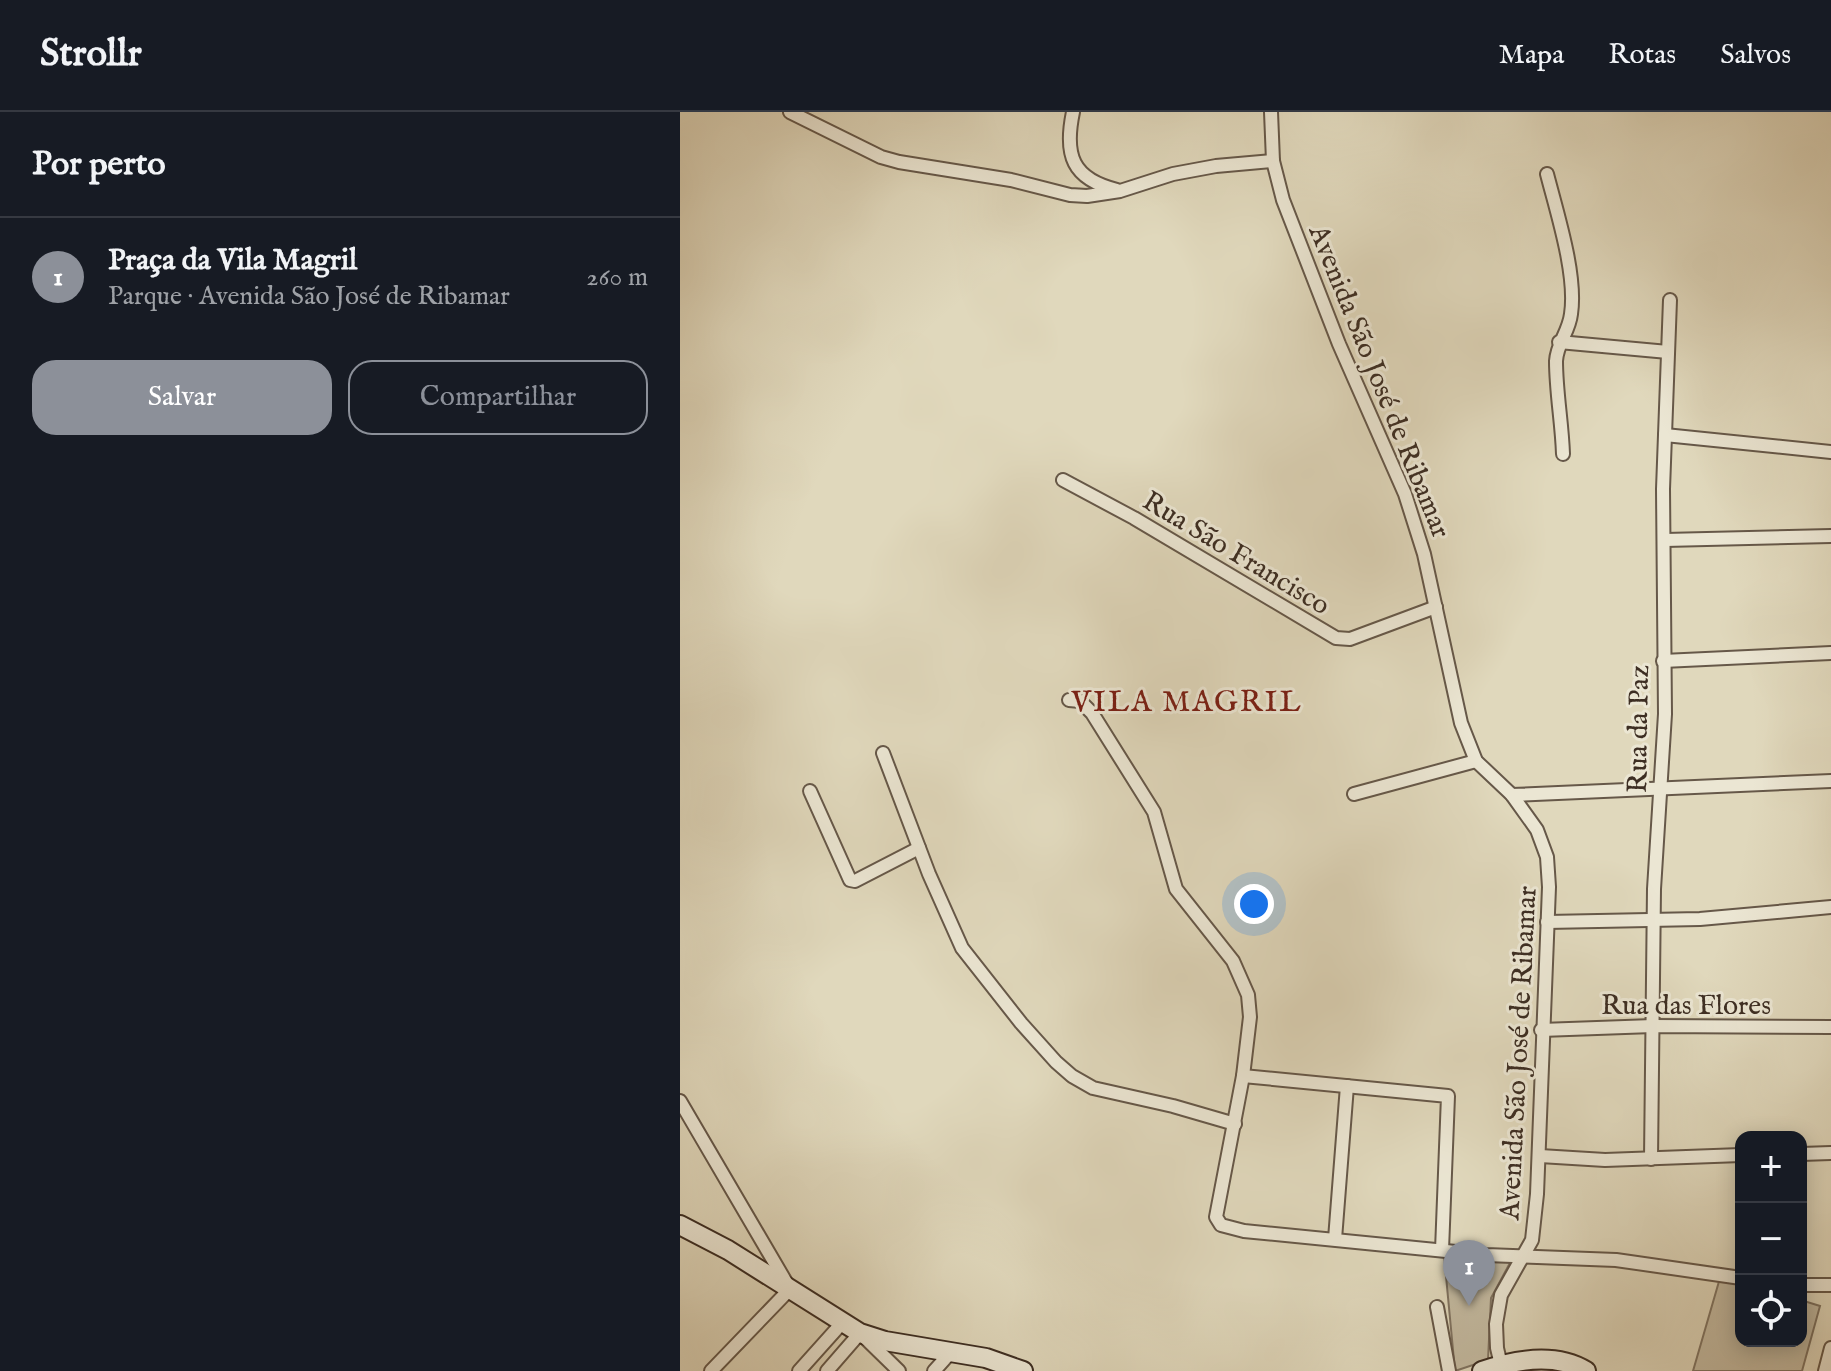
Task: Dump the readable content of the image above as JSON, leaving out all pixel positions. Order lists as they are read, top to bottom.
{
  "streets": {
    "street": [
      "Avenida São José de Ribamar",
      "Rua São Francisco",
      "Rua da Paz",
      "Rua das Flores"
    ]
  },
  "crossings": [
    ["Avenida São José de Ribamar", "Rua São Francisco"],
    ["Avenida São José de Ribamar", "Rua das Flores"],
    ["Rua da Paz", "Rua das Flores"]
  ],
  "districts": ["VILA MAGRIL"],
  "page": {
    "header": "Strollr",
    "nav": ["Mapa", "Rotas", "Salvos"],
    "heading": "Por perto",
    "list": [
      {
        "mark": "1",
        "name": "Praça da Vila Magril",
        "note": "Parque · Avenida São José de Ribamar",
        "value": "260 m"
      }
    ],
    "buttons": ["Salvar", "Compartilhar"],
    "map_buttons": ["+", "−"],
    "pins": "1"
  }
}
